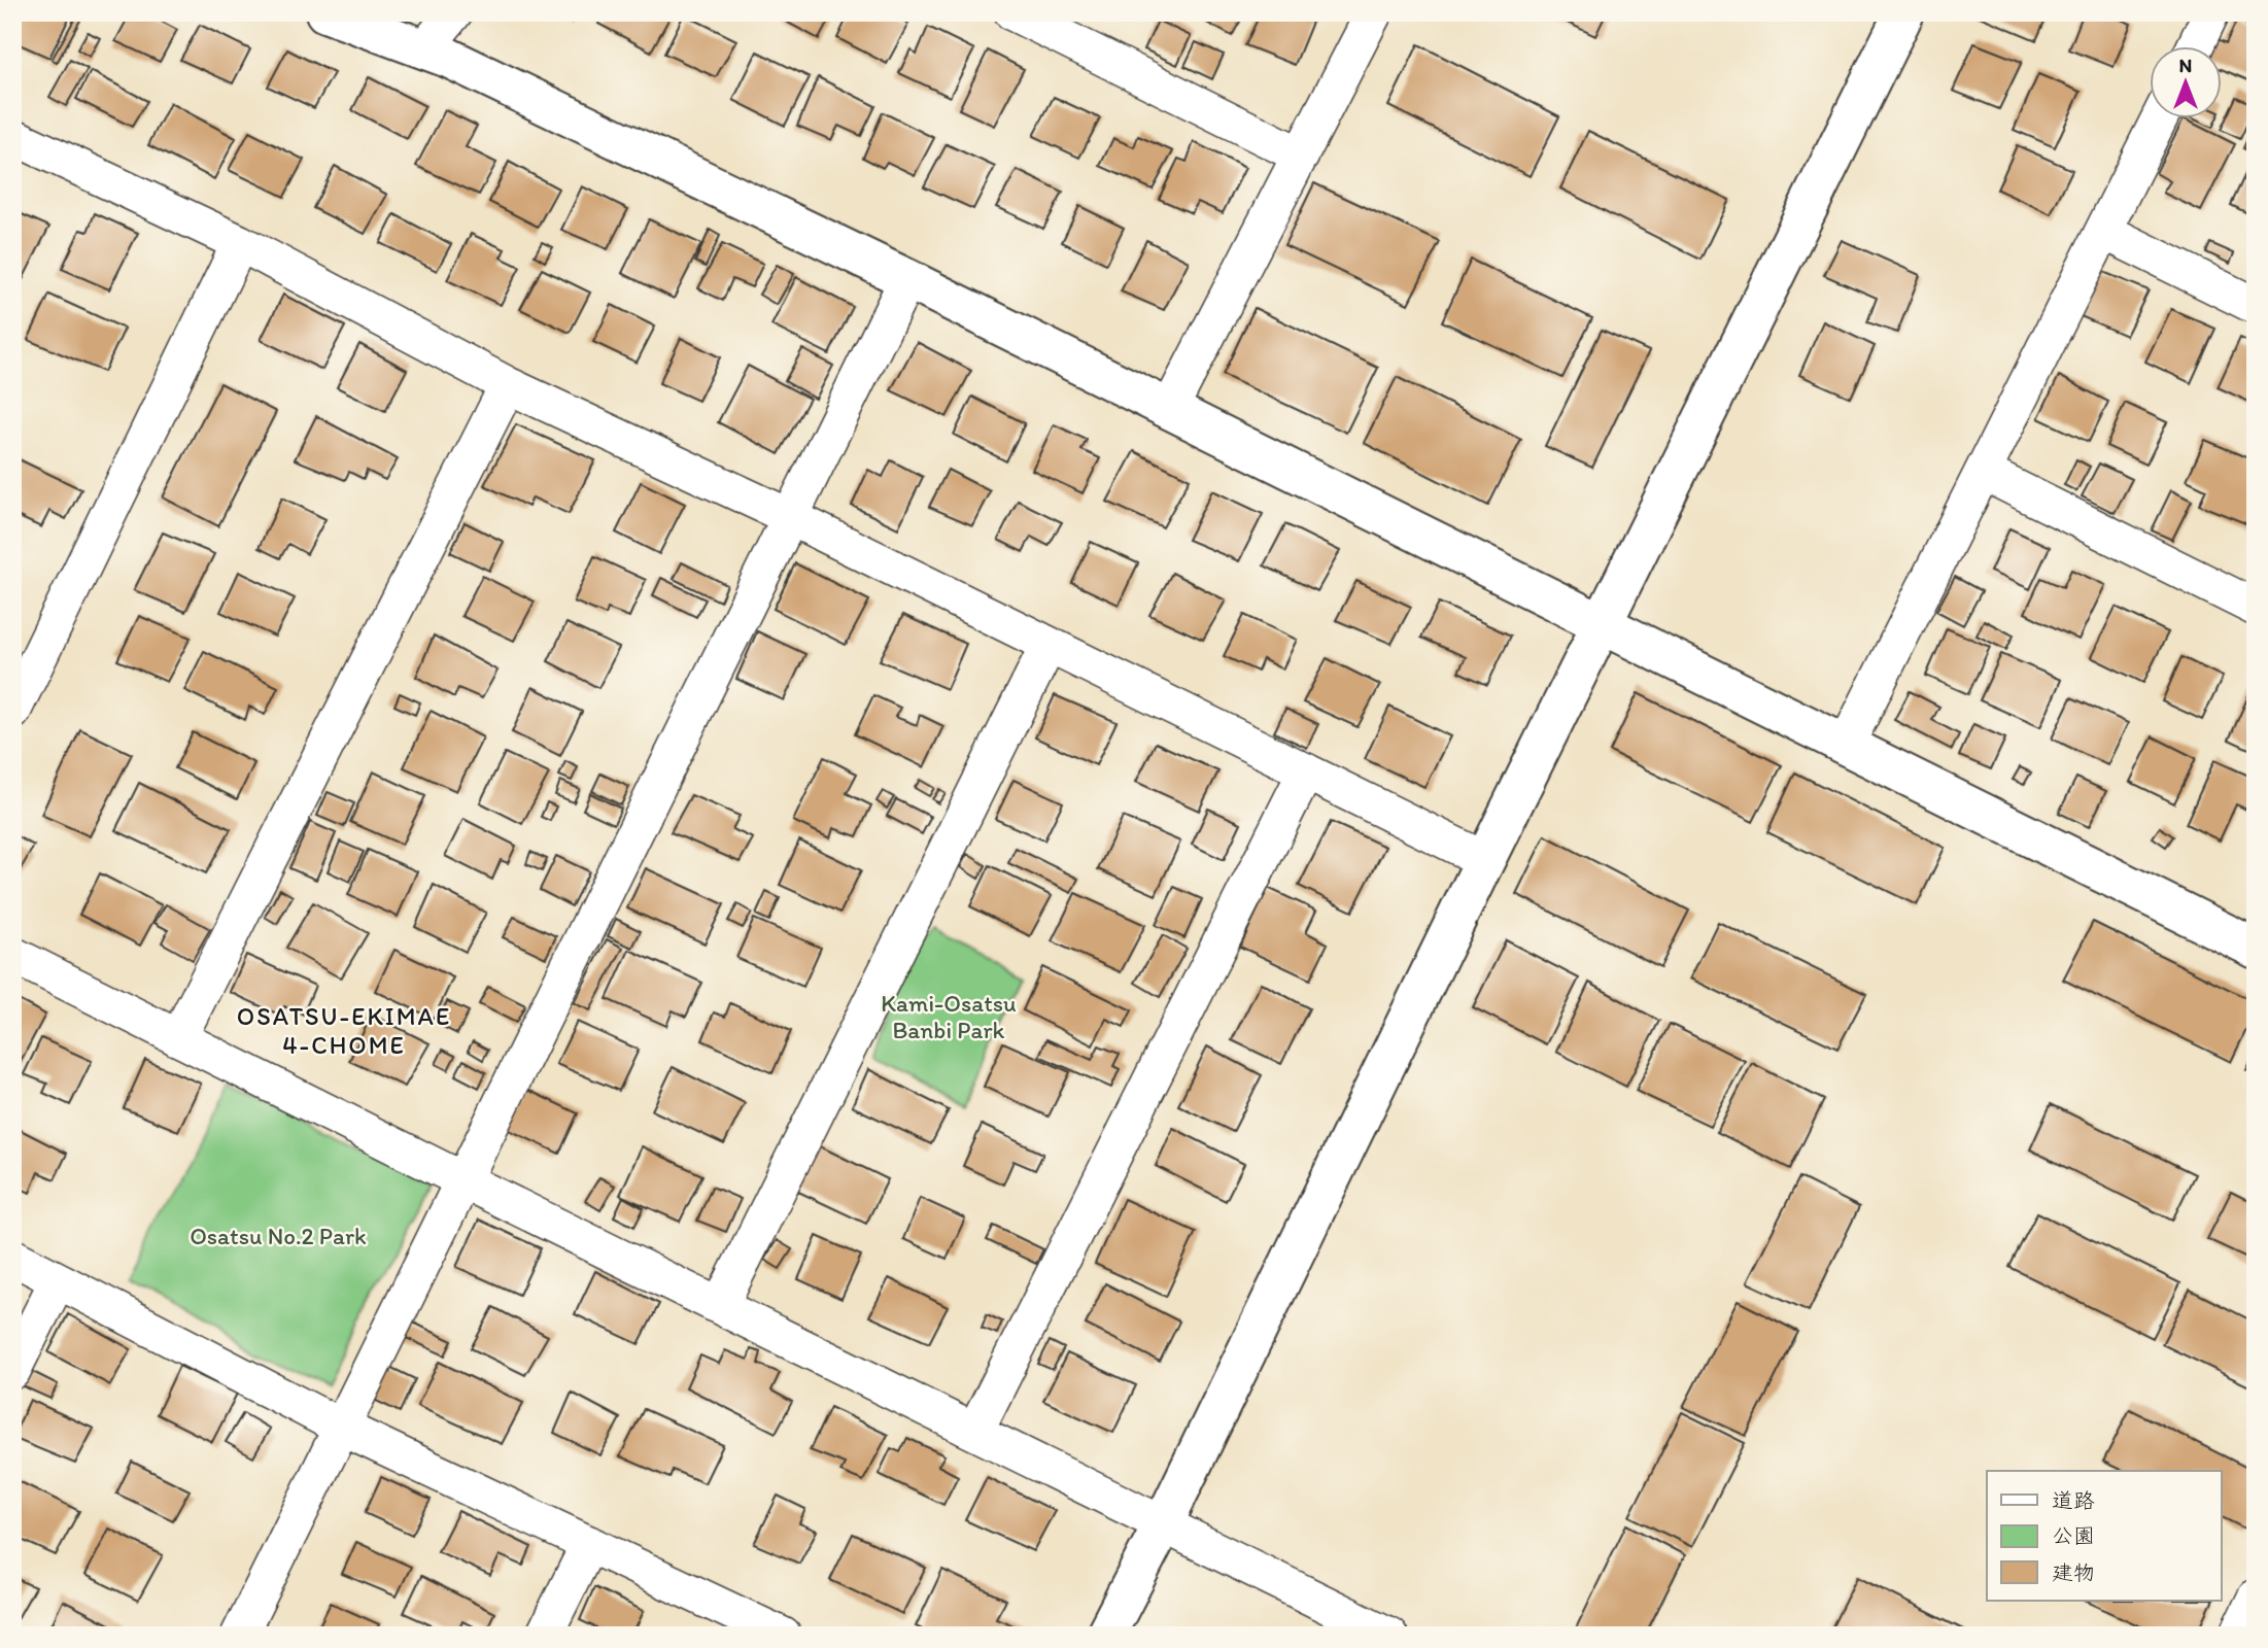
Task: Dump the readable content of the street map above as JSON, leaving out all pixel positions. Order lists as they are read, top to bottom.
{
  "districts": ["OSATSU-EKIMAE 4-CHOME"],
  "parks": ["Kami-Osatsu Banbi Park", "Osatsu No.2 Park"],
  "legend": ["道路", "公園", "建物"],
  "north": "top"
}
